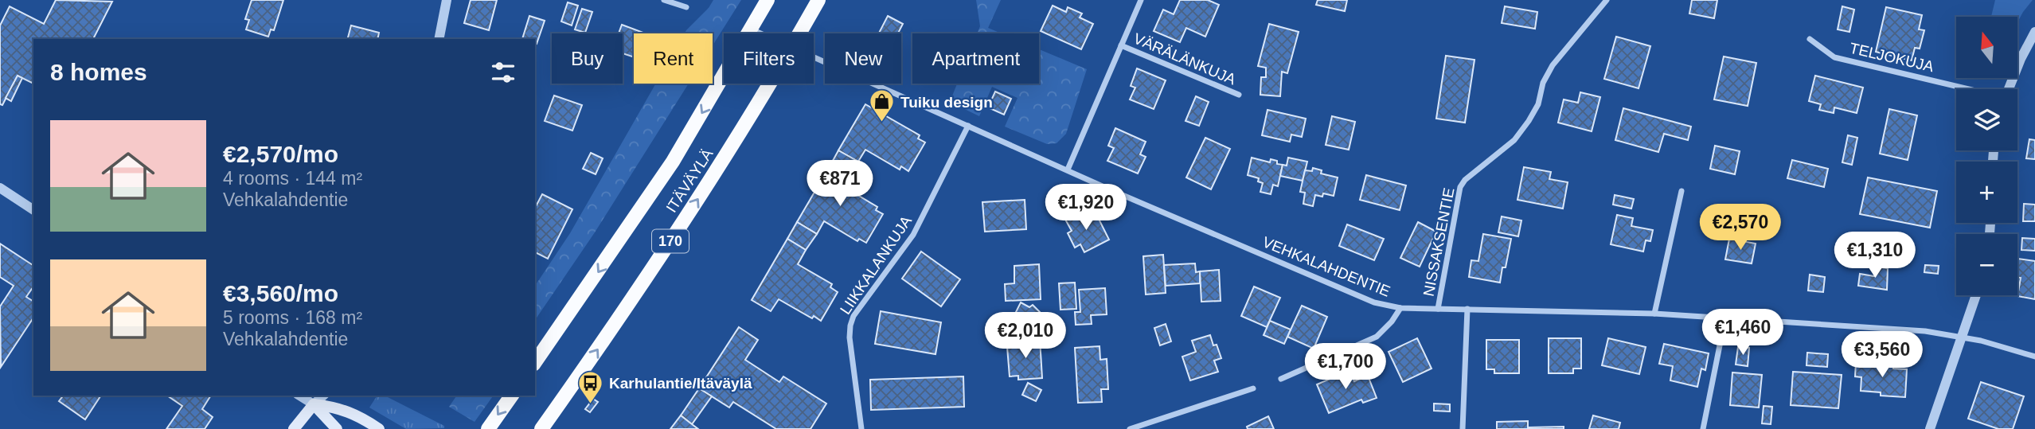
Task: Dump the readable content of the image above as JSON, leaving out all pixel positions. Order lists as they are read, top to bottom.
{
  "streets": {
    "main road": ["ITÄVÄYLÄ", "170"],
    "street": [
      "TELJOKUJA",
      "VÄRÄLÄNKUJA",
      "NISSAKSENTIE",
      "LIIKKALANKUJA",
      "VEHKALAHDENTIE"
    ]
  },
  "crossings": [
    ["ITÄVÄYLÄ", "VEHKALAHDENTIE"],
    ["NISSAKSENTIE", "VEHKALAHDENTIE"],
    ["LIIKKALANKUJA", "VEHKALAHDENTIE"]
  ],
  "places": {
    "shop": ["Tuiku design"],
    "bus stop": ["Karhulantie/Itäväylä"]
  },
  "north": "top",
  "page": {
    "map_buttons": ["+", "−"],
    "chip": [
      "Buy",
      "Rent",
      "Filters",
      "New",
      "Apartment"
    ],
    "heading": "8 homes",
    "list": [
      {
        "name": "€2,570/mo",
        "note": "4 rooms · 144 m² · Vehkalahdentie"
      },
      {
        "name": "€3,560/mo",
        "note": "5 rooms · 168 m² · Vehkalahdentie"
      }
    ],
    "price": [
      "€871",
      "€1,920",
      "€2,570",
      "€1,310",
      "€1,460",
      "€2,010",
      "€3,560",
      "€1,700"
    ]
  }
}
